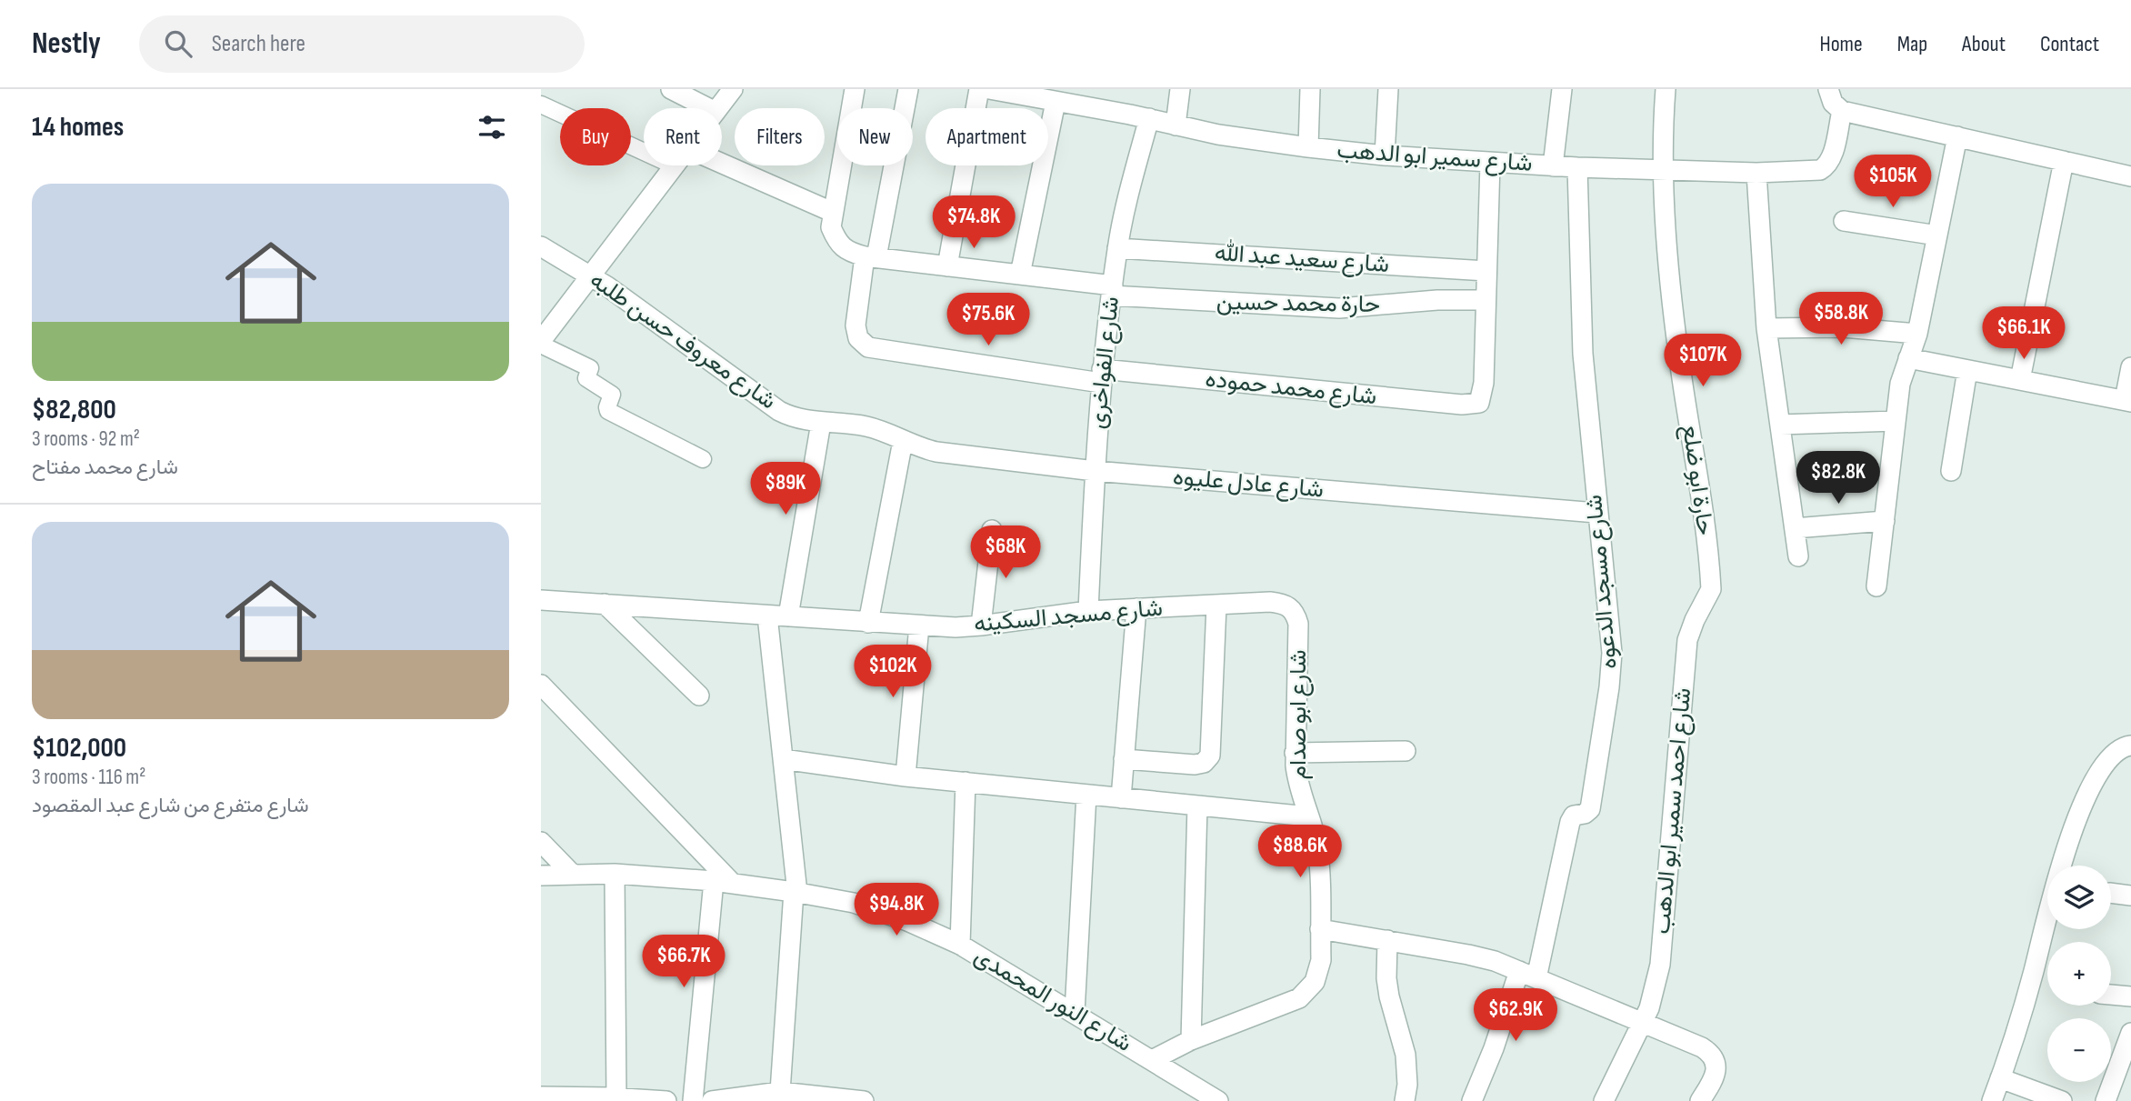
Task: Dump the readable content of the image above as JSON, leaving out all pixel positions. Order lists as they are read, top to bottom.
{
  "streets": {
    "street": [
      "شارع سمير ابو الدهب",
      "شارع سعيد عبد الله",
      "حارة محمد حسين",
      "شارع معروف حسن طلبه",
      "شارع الفواخرى",
      "شارع محمد حموده",
      "حارة ابو ضلع",
      "شارع عادل عليوه",
      "شارع مسجد الدعوه",
      "شارع مسجد السكينه",
      "شارع ابو صدام",
      "شارع احمد سمير ابو الدهب",
      "شارع النور المحمدى"
    ]
  },
  "crossings": [
    ["شارع سمير ابو الدهب", "شارع الفواخرى"],
    ["شارع سمير ابو الدهب", "حارة ابو ضلع"],
    ["شارع سمير ابو الدهب", "شارع مسجد الدعوه"],
    ["شارع سعيد عبد الله", "شارع الفواخرى"],
    ["حارة محمد حسين", "شارع الفواخرى"],
    ["حارة محمد حسين", "شارع محمد حموده"],
    ["شارع معروف حسن طلبه", "شارع عادل عليوه"],
    ["شارع الفواخرى", "شارع محمد حموده"],
    ["شارع الفواخرى", "شارع عادل عليوه"],
    ["شارع الفواخرى", "شارع مسجد السكينه"],
    ["حارة ابو ضلع", "شارع احمد سمير ابو الدهب"],
    ["شارع عادل عليوه", "شارع مسجد الدعوه"],
    ["شارع مسجد السكينه", "شارع ابو صدام"],
    ["شارع ابو صدام", "شارع النور المحمدى"]
  ],
  "page": {
    "header": "Nestly",
    "search": "Search here",
    "nav": [
      "Home",
      "Map",
      "About",
      "Contact"
    ],
    "heading": "14 homes",
    "chip": [
      "Buy",
      "Rent",
      "Filters",
      "New",
      "Apartment"
    ],
    "price": [
      "$105K",
      "$74.8K",
      "$58.8K",
      "$75.6K",
      "$66.1K",
      "$107K",
      "$82.8K",
      "$89K",
      "$68K",
      "$102K",
      "$88.6K",
      "$94.8K",
      "$66.7K",
      "$62.9K"
    ],
    "list": [
      {
        "name": "$82,800",
        "note": "3 rooms · 92 m² · شارع محمد مفتاح"
      },
      {
        "name": "$102,000",
        "note": "3 rooms · 116 m² · شارع متفرع من شارع عبد المقصود"
      }
    ],
    "map_buttons": ["+", "−"]
  }
}
